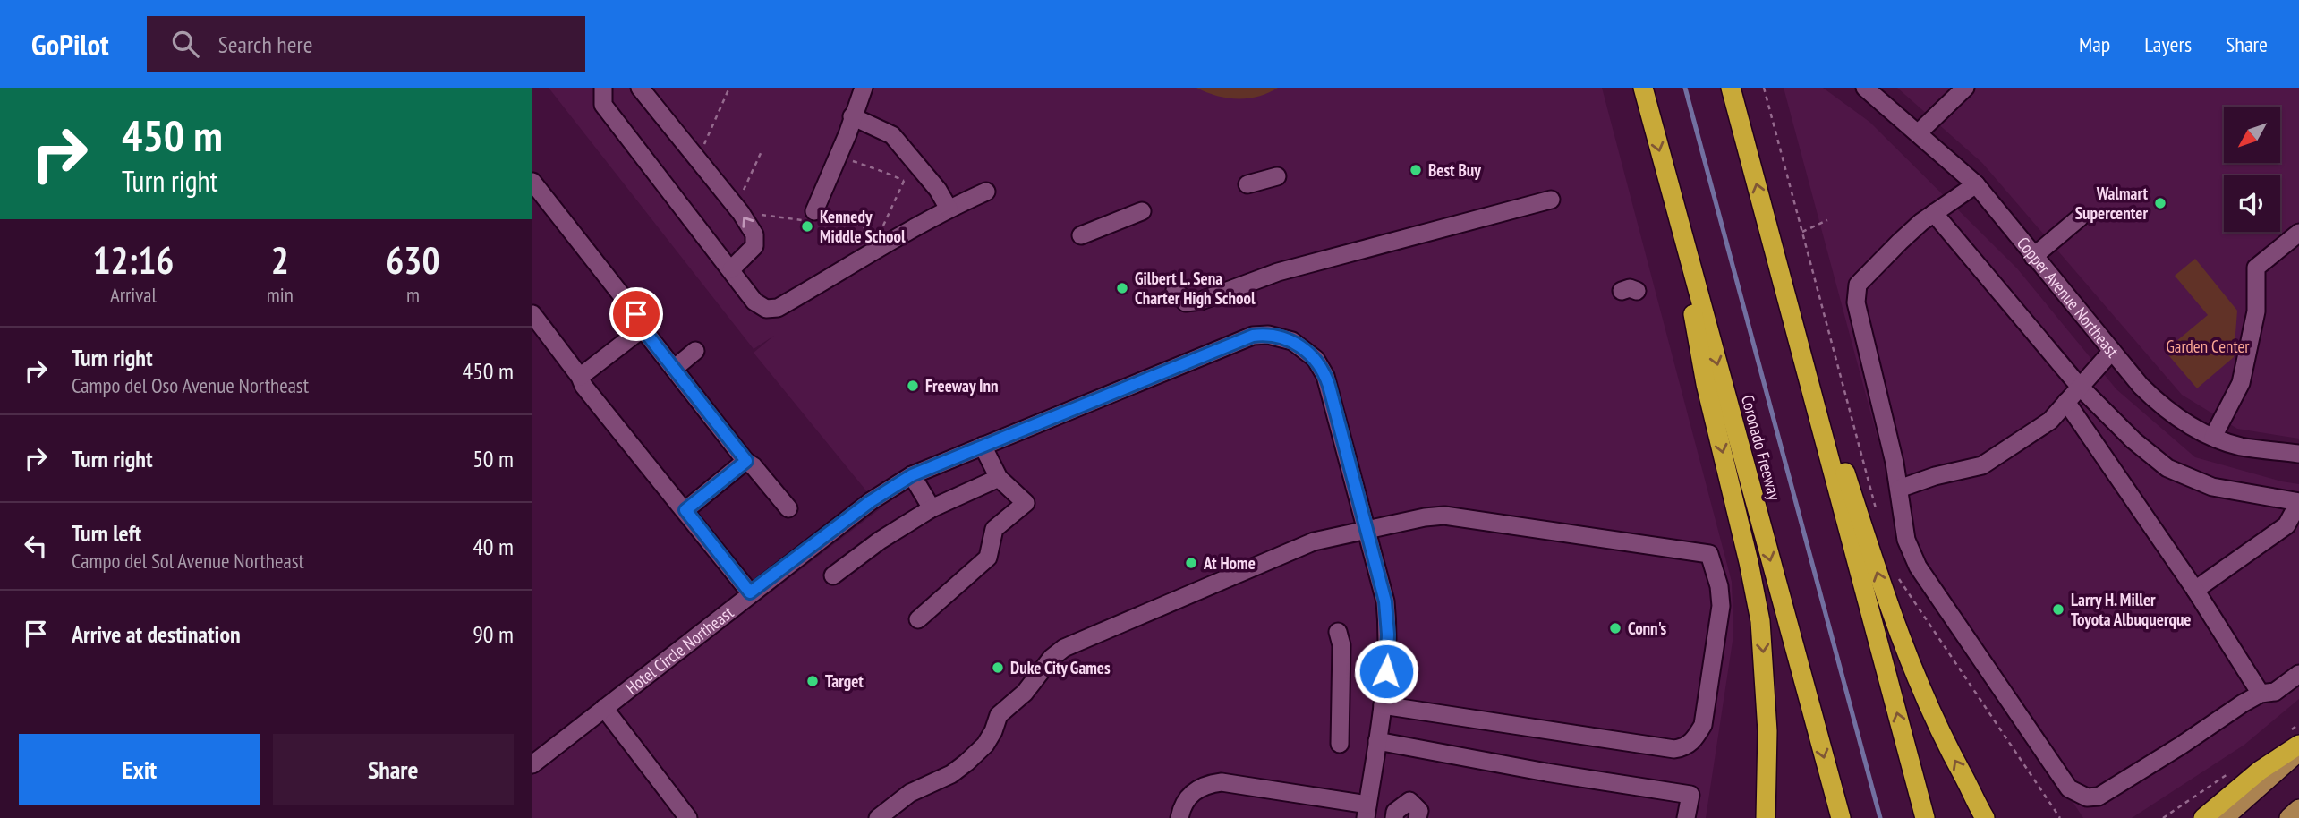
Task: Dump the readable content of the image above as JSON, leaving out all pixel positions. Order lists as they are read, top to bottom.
{
  "streets": {
    "highway": ["Coronado Freeway"],
    "street": ["Copper Avenue Northeast", "Hotel Circle Northeast"]
  },
  "parks": ["Garden Center"],
  "places": [
    "Best Buy",
    "Walmart Supercenter",
    "Kennedy Middle School",
    "Gilbert L. Sena Charter High School",
    "Freeway Inn",
    "At Home",
    "Larry H. Miller Toyota Albuquerque",
    "Conn's",
    "Duke City Games",
    "Target"
  ],
  "north": "bottom left",
  "page": {
    "header": "GoPilot",
    "search": "Search here",
    "nav": ["Map", "Layers", "Share"],
    "turn": ["450 m", "Turn right"],
    "eta": [
      "12:16",
      "Arrival",
      "2",
      "min",
      "630",
      "m"
    ],
    "list": [
      {
        "name": "Turn right",
        "note": "Campo del Oso Avenue Northeast",
        "value": "450 m"
      },
      {
        "name": "Turn right",
        "value": "50 m"
      },
      {
        "name": "Turn left",
        "note": "Campo del Sol Avenue Northeast",
        "value": "40 m"
      },
      {
        "name": "Arrive at destination",
        "value": "90 m"
      }
    ],
    "buttons": ["Exit", "Share"]
  }
}
